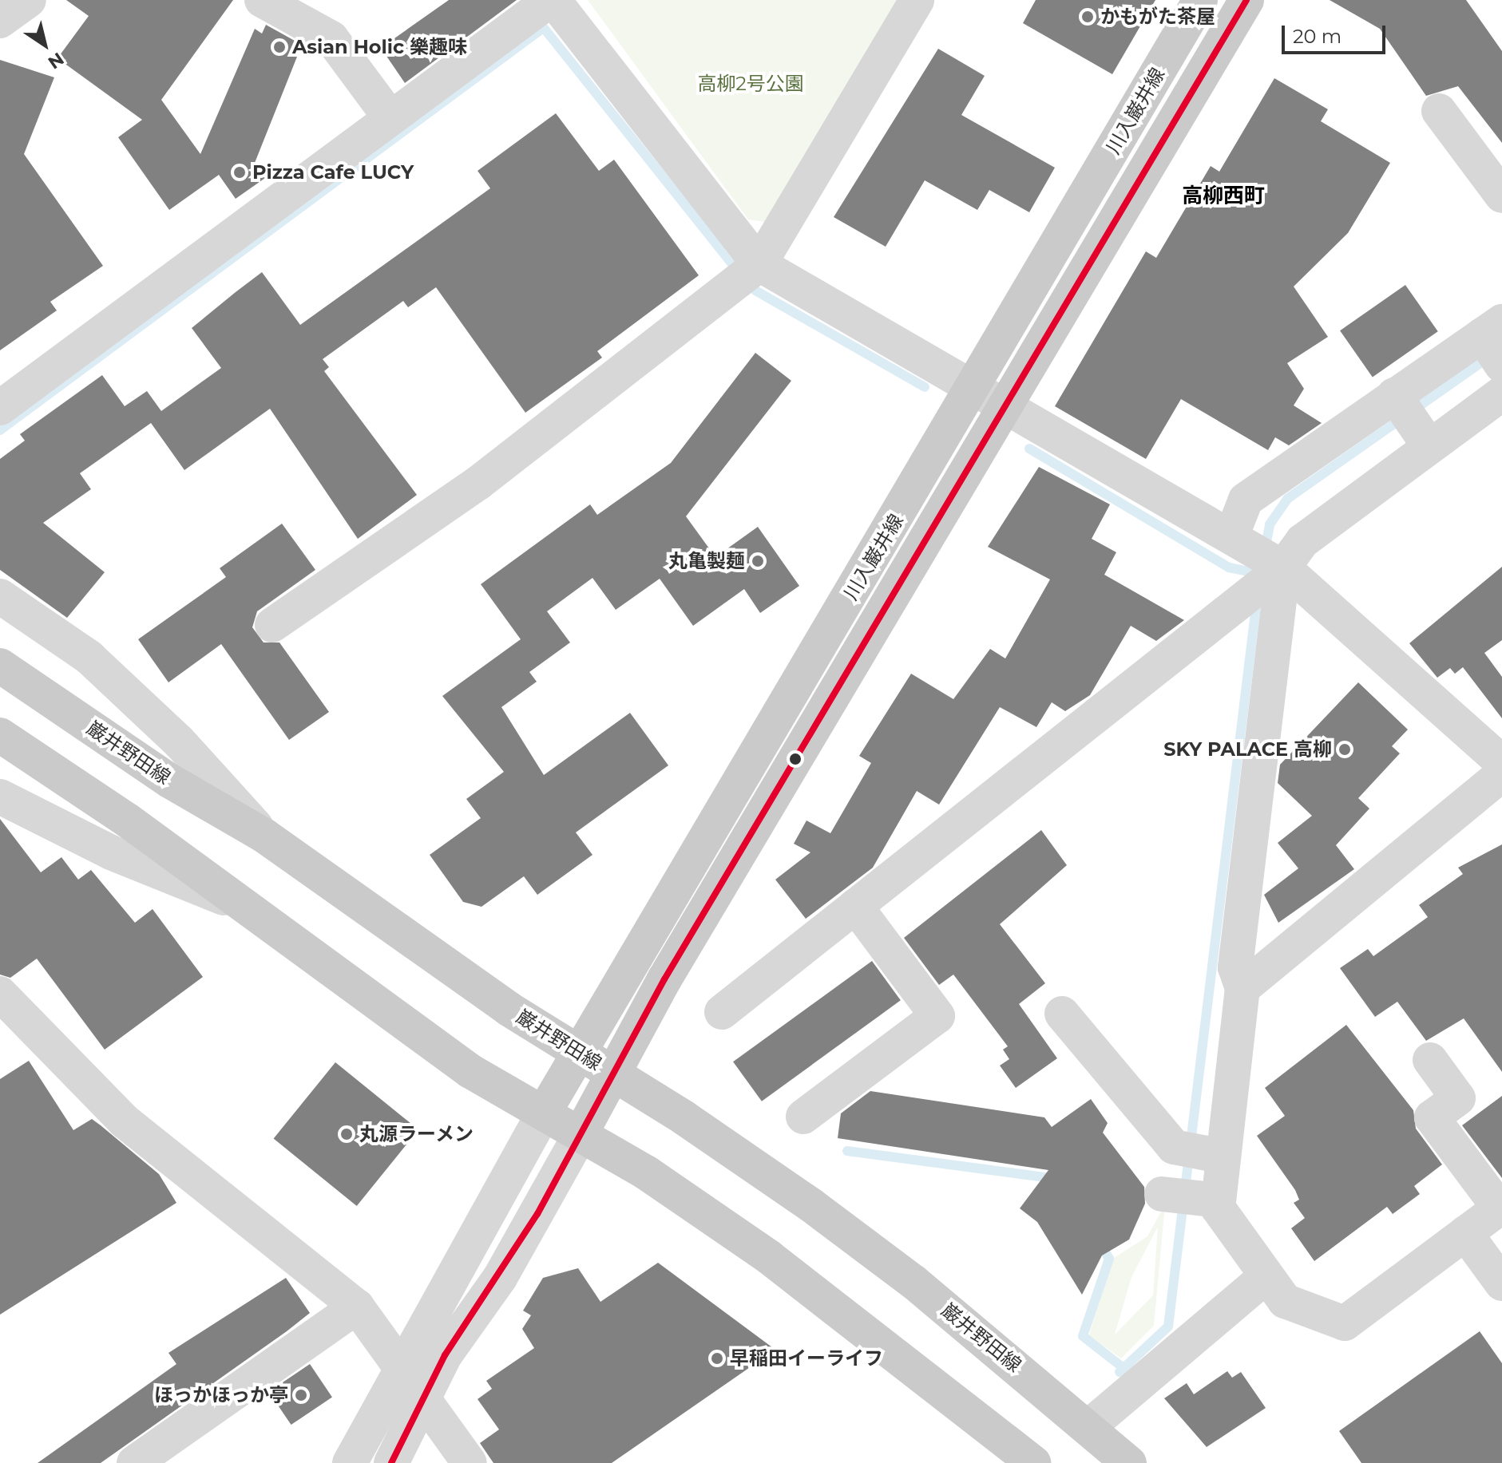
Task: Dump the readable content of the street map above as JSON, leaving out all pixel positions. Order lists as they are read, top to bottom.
{
  "streets": {
    "main road": ["川入巌井線", "巌井野田線"]
  },
  "crossings": [
    ["川入巌井線", "巌井野田線"]
  ],
  "districts": ["高柳西町"],
  "parks": ["高柳2号公園"],
  "places": [
    "かもがた茶屋",
    "Asian Holic 樂趣味",
    "Pizza Cafe LUCY",
    "丸亀製麺",
    "SKY PALACE 高柳",
    "丸源ラーメン",
    "早稲田イーライフ",
    "ほっかほっか亭"
  ],
  "scale_bar": "20 m",
  "north": "bottom right"
}
